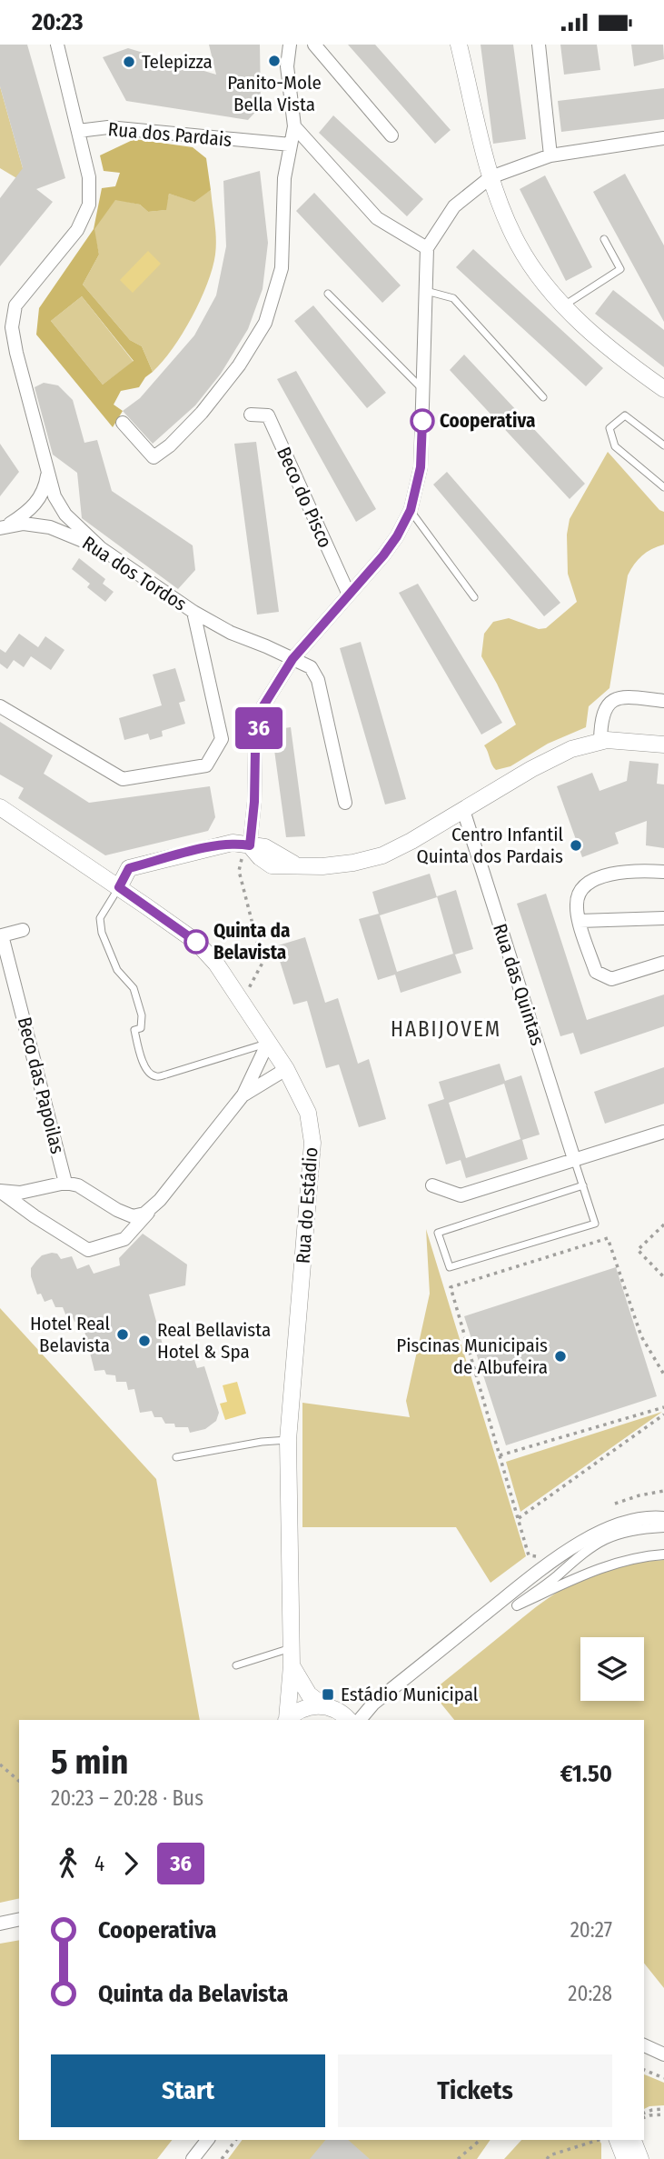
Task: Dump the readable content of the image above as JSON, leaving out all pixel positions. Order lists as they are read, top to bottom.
{
  "streets": {
    "street": [
      "Rua dos Pardais",
      "Beco do Pisco",
      "Rua dos Tordos",
      "Rua das Quintas",
      "Beco das Papoilas",
      "Rua do Estádio"
    ]
  },
  "crossings": [
    ["Rua dos Pardais", "Rua dos Tordos"]
  ],
  "districts": ["HABIJOVEM"],
  "places": {
    "other": [
      "Panito-Mole Bella Vista",
      "Telepizza",
      "Cooperativa",
      "Centro Infantil Quinta dos Pardais",
      "Quinta da Belavista",
      "Hotel Real Belavista",
      "Real Bellavista Hotel & Spa",
      "Piscinas Municipais de Albufeira"
    ],
    "transit": ["Estádio Municipal"]
  },
  "lines": ["bus line 36"],
  "page": {
    "status": "20:23",
    "on_map": "36",
    "heading": ["5 min", "20:23 – 20:28 · Bus", "€1.50"],
    "legs": ["4", "36"],
    "list": [
      {
        "name": "Cooperativa",
        "value": "20:27"
      },
      {
        "name": "Quinta da Belavista",
        "value": "20:28"
      }
    ],
    "buttons": ["Start", "Tickets"]
  }
}
